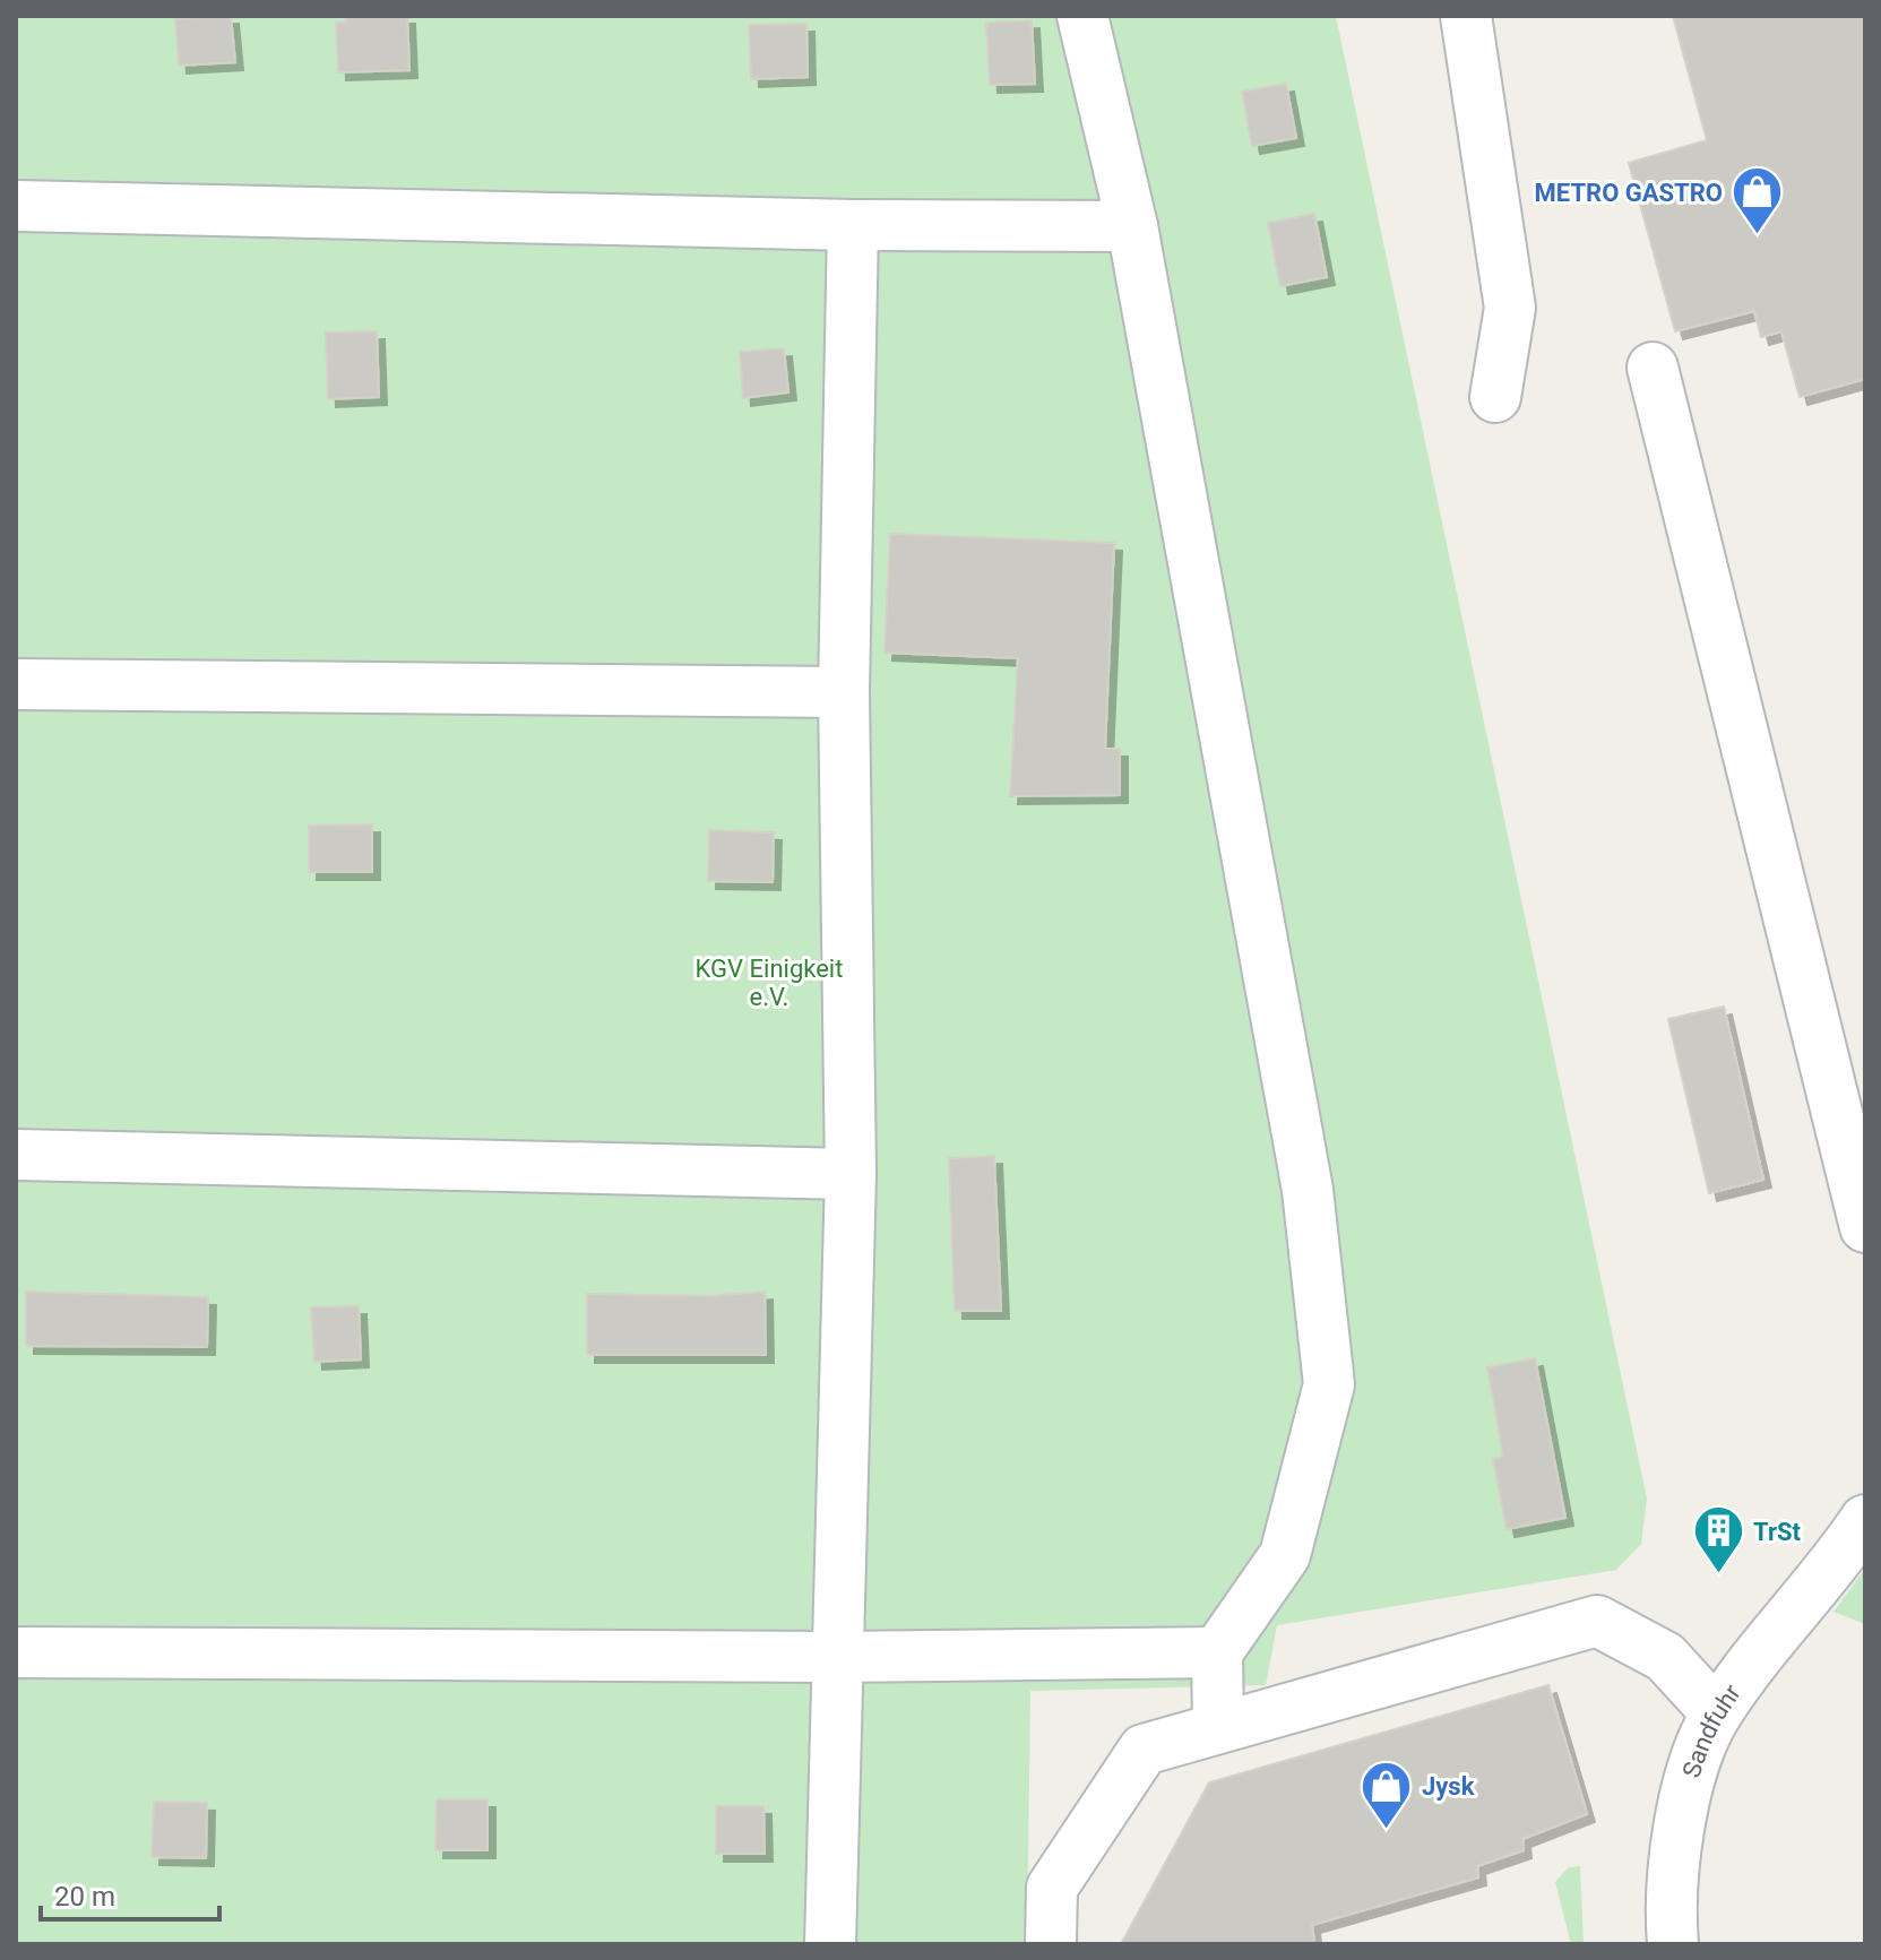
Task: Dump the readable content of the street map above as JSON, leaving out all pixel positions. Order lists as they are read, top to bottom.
{
  "streets": {
    "street": ["Sandfuhr"]
  },
  "parks": ["KGV Einigkeit e.V."],
  "places": {
    "shop": ["METRO GASTRO", "Jysk"],
    "building": ["TrSt"]
  },
  "scale_bar": "20 m"
}
